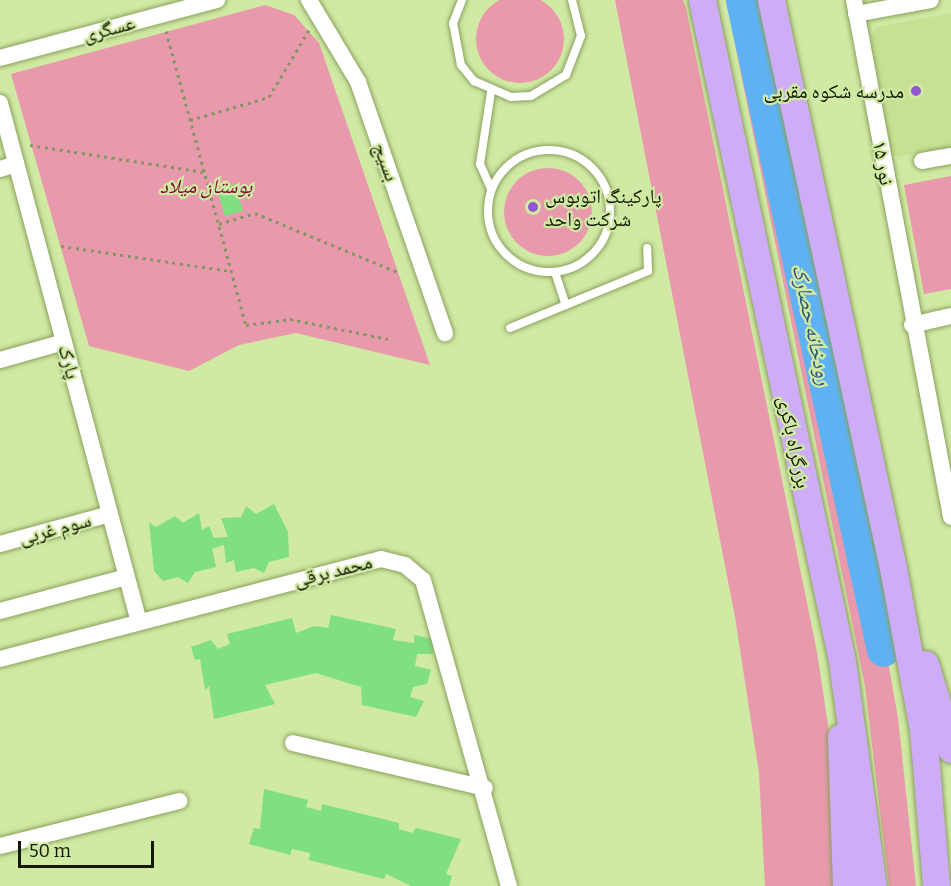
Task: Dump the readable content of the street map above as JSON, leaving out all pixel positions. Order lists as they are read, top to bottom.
{
  "streets": {
    "highway": ["بزرگراه باکری"],
    "street": [
      "عسگری",
      "بسیج",
      "نور ۱۵",
      "پارک",
      "سوم غربی",
      "محمد برقی"
    ]
  },
  "crossings": [
    ["پارک", "سوم غربی"],
    ["پارک", "محمد برقی"]
  ],
  "water": ["رودخانه حصارک"],
  "parks": ["بوستان میلاد"],
  "places": ["مدرسه شکوه مقربی", "پارکینگ اتوبوس شرکت واحد"],
  "scale_bar": "50 m"
}
